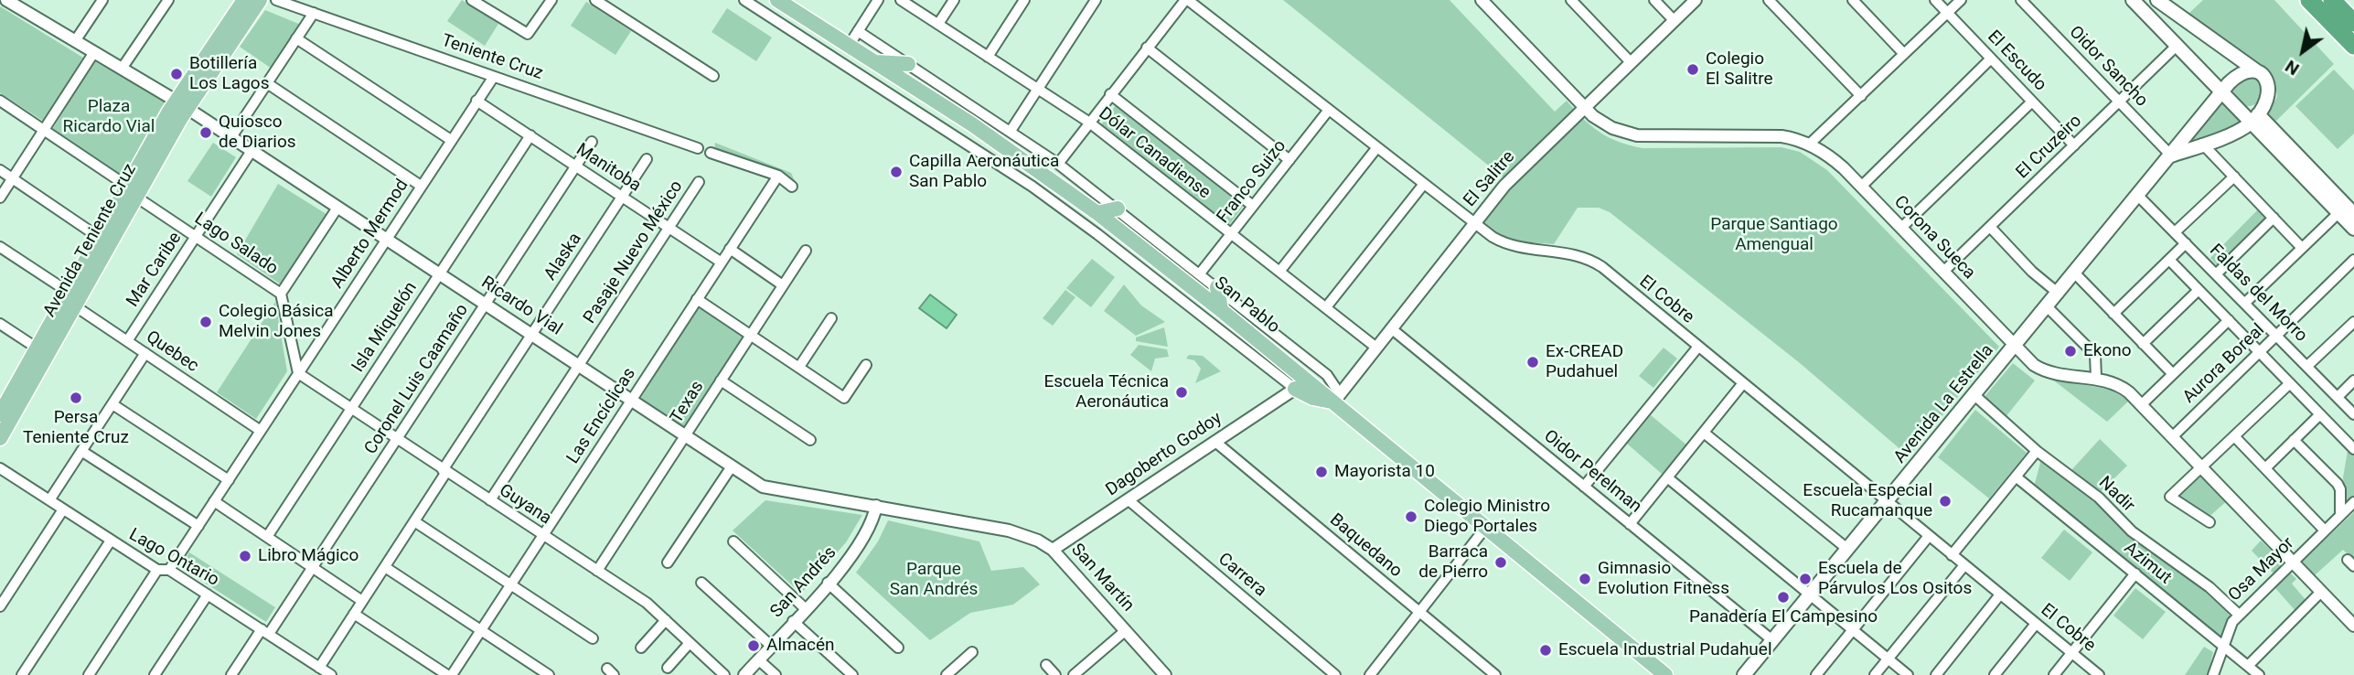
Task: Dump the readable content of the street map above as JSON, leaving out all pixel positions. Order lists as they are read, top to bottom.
{
  "streets": {
    "main road": ["Avenida Teniente Cruz", "San Pablo", "Avenida La Estrella"],
    "street": [
      "Teniente Cruz",
      "El Escudo",
      "Oidor Sancho",
      "El Cruzeiro",
      "Dólar Canadiense",
      "Manitoba",
      "El Salitre",
      "Franco Suizo",
      "Alberto Mermod",
      "Corona Sueca",
      "Lago Salado",
      "Pasaje Nuevo México",
      "Alaska",
      "Mar Caribe",
      "Faldas del Morro",
      "El Cobre",
      "Ricardo Vial",
      "Isla Miquelón",
      "Quebec",
      "Aurora Boreal",
      "Coronel Luis Caamaño",
      "Texas",
      "Las Encíclicas",
      "Dagoberto Godoy",
      "Oidor Perelman",
      "Nadir",
      "Guyana",
      "Baquedano",
      "Lago Ontario",
      "Azimut",
      "Osa Mayor",
      "Carrera",
      "San Martín",
      "San Andrés"
    ]
  },
  "crossings": [
    ["Teniente Cruz", "Alberto Mermod"],
    ["El Escudo", "El Cruzeiro"],
    ["Oidor Sancho", "El Cruzeiro"],
    ["Oidor Sancho", "Avenida La Estrella"],
    ["El Cruzeiro", "Corona Sueca"],
    ["Dólar Canadiense", "El Salitre"],
    ["Dólar Canadiense", "Franco Suizo"],
    ["Manitoba", "Alberto Mermod"],
    ["Manitoba", "Pasaje Nuevo México"],
    ["Manitoba", "Alaska"],
    ["Manitoba", "Isla Miquelón"],
    ["Manitoba", "Coronel Luis Caamaño"],
    ["Manitoba", "Las Encíclicas"],
    ["El Salitre", "Corona Sueca"],
    ["El Salitre", "El Cobre"],
    ["El Salitre", "San Pablo"],
    ["El Salitre", "Oidor Perelman"],
    ["Franco Suizo", "El Cobre"],
    ["Franco Suizo", "San Pablo"],
    ["Alberto Mermod", "Lago Salado"],
    ["Alberto Mermod", "Ricardo Vial"],
    ["Alberto Mermod", "Quebec"],
    ["Alberto Mermod", "Guyana"],
    ["Alberto Mermod", "Lago Ontario"],
    ["Corona Sueca", "Aurora Boreal"],
    ["Corona Sueca", "Avenida La Estrella"],
    ["Corona Sueca", "Osa Mayor"],
    ["Avenida Teniente Cruz", "Lago Salado"],
    ["Avenida Teniente Cruz", "Ricardo Vial"],
    ["Avenida Teniente Cruz", "Quebec"],
    ["Lago Salado", "Mar Caribe"],
    ["Lago Salado", "Guyana"],
    ["Pasaje Nuevo México", "Ricardo Vial"],
    ["Pasaje Nuevo México", "Guyana"],
    ["Alaska", "Ricardo Vial"],
    ["Alaska", "Guyana"],
    ["Alaska", "Lago Ontario"],
    ["Mar Caribe", "Ricardo Vial"],
    ["Mar Caribe", "Quebec"],
    ["Faldas del Morro", "Aurora Boreal"],
    ["Faldas del Morro", "Avenida La Estrella"],
    ["El Cobre", "Avenida La Estrella"],
    ["San Pablo", "Dagoberto Godoy"],
    ["Ricardo Vial", "Isla Miquelón"],
    ["Ricardo Vial", "Coronel Luis Caamaño"],
    ["Ricardo Vial", "Texas"],
    ["Ricardo Vial", "Las Encíclicas"],
    ["Ricardo Vial", "Dagoberto Godoy"],
    ["Ricardo Vial", "San Martín"],
    ["Ricardo Vial", "San Andrés"],
    ["Isla Miquelón", "Guyana"],
    ["Coronel Luis Caamaño", "Guyana"],
    ["Coronel Luis Caamaño", "Lago Ontario"],
    ["Texas", "Guyana"],
    ["Avenida La Estrella", "Oidor Perelman"],
    ["Avenida La Estrella", "Nadir"],
    ["Las Encíclicas", "Guyana"],
    ["Dagoberto Godoy", "Baquedano"],
    ["Dagoberto Godoy", "Carrera"],
    ["Dagoberto Godoy", "San Martín"],
    ["Nadir", "Osa Mayor"],
    ["Azimut", "Osa Mayor"]
  ],
  "parks": ["Plaza Ricardo Vial", "Parque Santiago Amengual", "Parque San Andrés"],
  "places": [
    "Colegio El Salitre",
    "Botillería Los Lagos",
    "Quiosco de Diarios",
    "Capilla Aeronáutica San Pablo",
    "Colegio Básica Melvin Jones",
    "Ekono",
    "Ex-CREAD Pudahuel",
    "Escuela Técnica Aeronáutica",
    "Persa Teniente Cruz",
    "Mayorista 10",
    "Escuela Especial Rucamanque",
    "Colegio Ministro Diego Portales",
    "Libro Mágico",
    "Barraca de Pierro",
    "Gimnasio Evolution Fitness",
    "Escuela de Párvulos Los Ositos",
    "Panadería El Campesino",
    "Almacén",
    "Escuela Industrial Pudahuel"
  ],
  "north": "bottom left"
}
